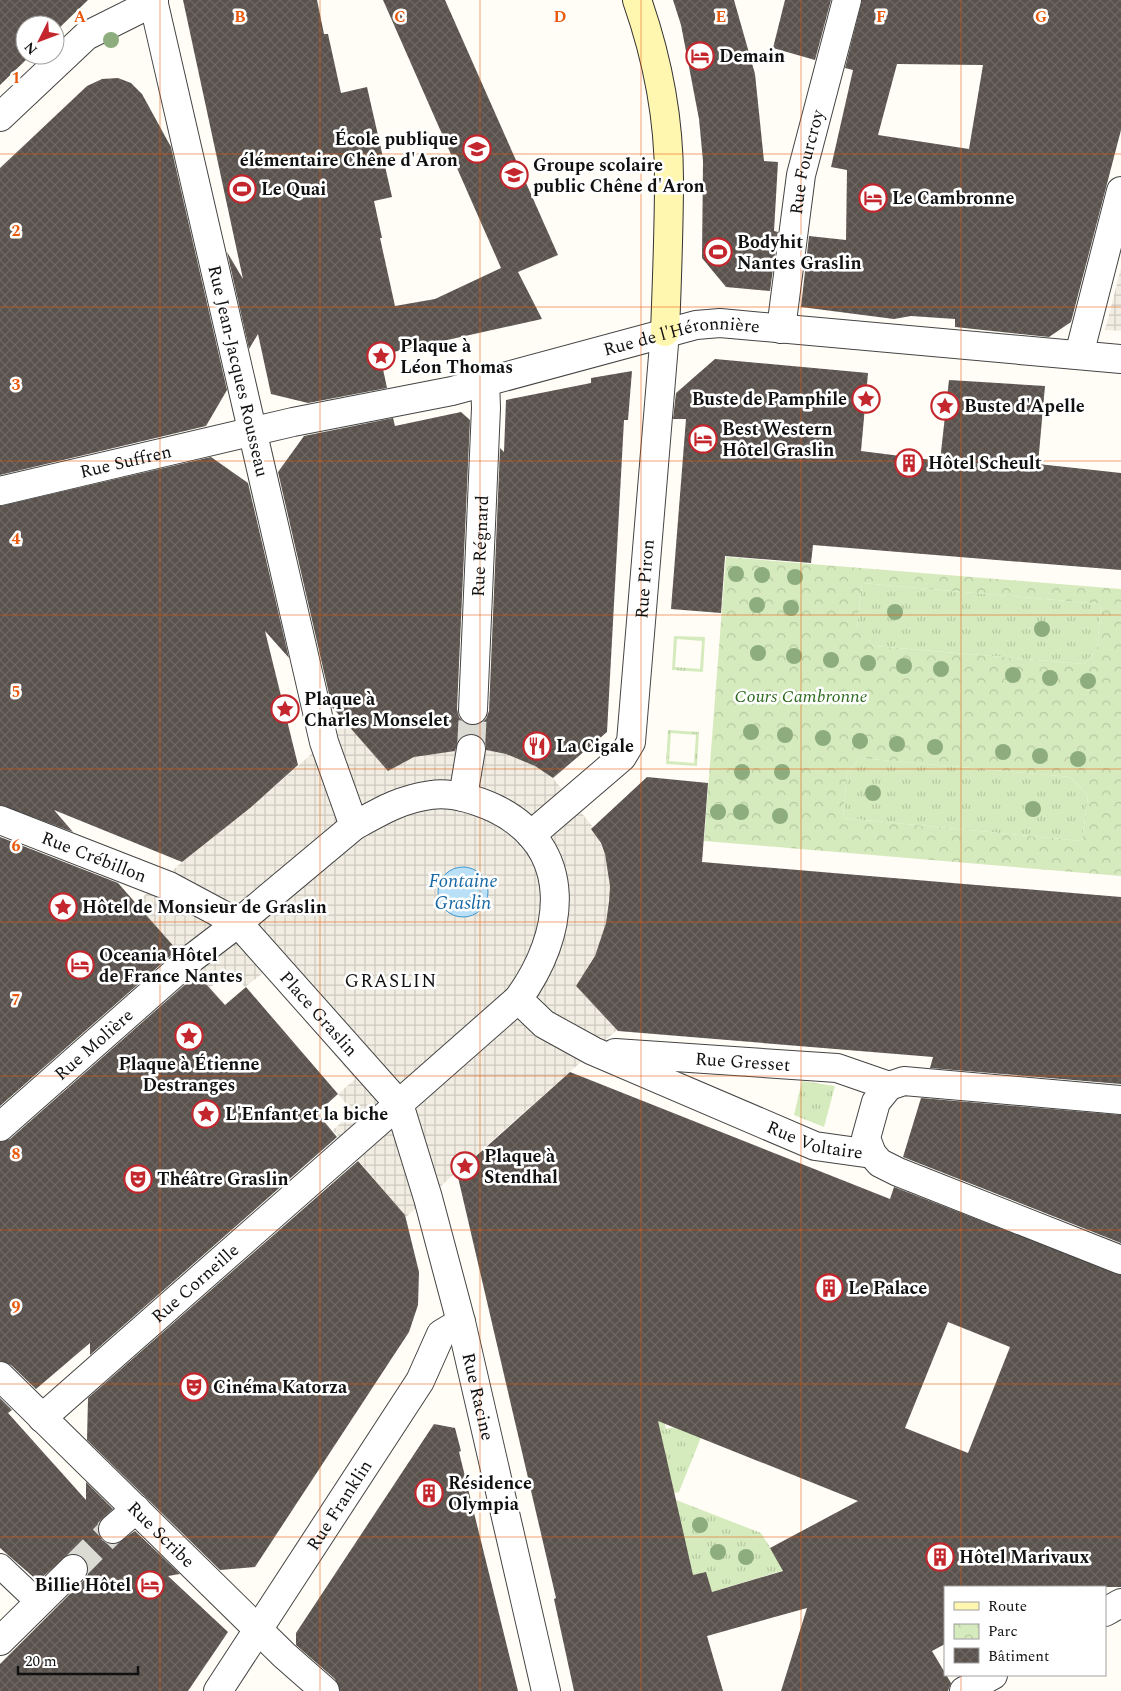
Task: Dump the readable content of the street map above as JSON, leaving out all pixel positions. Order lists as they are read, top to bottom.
{
  "streets": {
    "street": [
      "Rue Fourcroy",
      "Rue de l'Héronnière",
      "Rue Jean-Jacques Rousseau",
      "Rue Suffren",
      "Rue Régnard",
      "Rue Piron",
      "Rue Crébillon",
      "Place Graslin",
      "Rue Molière",
      "Rue Gresset",
      "Rue Voltaire",
      "Rue Corneille",
      "Rue Racine",
      "Rue Franklin",
      "Rue Scribe"
    ]
  },
  "crossings": [
    ["Rue Fourcroy", "Rue de l'Héronnière"],
    ["Rue de l'Héronnière", "Rue Jean-Jacques Rousseau"],
    ["Rue de l'Héronnière", "Rue Suffren"],
    ["Rue de l'Héronnière", "Rue Régnard"],
    ["Rue de l'Héronnière", "Rue Piron"],
    ["Rue Jean-Jacques Rousseau", "Rue Suffren"],
    ["Rue Crébillon", "Place Graslin"],
    ["Place Graslin", "Rue Molière"],
    ["Place Graslin", "Rue Corneille"],
    ["Place Graslin", "Rue Racine"],
    ["Rue Gresset", "Rue Voltaire"],
    ["Rue Corneille", "Rue Racine"],
    ["Rue Corneille", "Rue Scribe"],
    ["Rue Racine", "Rue Franklin"],
    ["Rue Franklin", "Rue Scribe"]
  ],
  "districts": ["GRASLIN"],
  "water": ["Fontaine Graslin"],
  "parks": ["Cours Cambronne"],
  "places": {
    "hotel": [
      "Demain",
      "Le Cambronne",
      "Best Western Hôtel Graslin",
      "Oceania Hôtel de France Nantes",
      "Billie Hôtel"
    ],
    "school or university": ["École publique élémentaire Chêne d'Aron", "Groupe scolaire public Chêne d'Aron"],
    "sports": ["Le Quai", "Bodyhit Nantes Graslin"],
    "place": [
      "Plaque à Léon Thomas",
      "Buste de Pamphile",
      "Buste d'Apelle",
      "Plaque à Charles Monselet",
      "Hôtel de Monsieur de Graslin",
      "Plaque à Étienne Destranges",
      "L'Enfant et la biche",
      "Plaque à Stendhal"
    ],
    "building": [
      "Hôtel Scheult",
      "Le Palace",
      "Résidence Olympia",
      "Hôtel Marivaux"
    ],
    "restaurant": ["La Cigale"],
    "theatre": ["Théâtre Graslin", "Cinéma Katorza"]
  },
  "legend": ["Route", "Parc", "Bâtiment"],
  "scale_bar": "20 m",
  "north": "bottom left",
  "grid": {
    "columns": [
      "A",
      "B",
      "C",
      "D",
      "E",
      "F",
      "G"
    ],
    "rows": [
      "1",
      "2",
      "3",
      "4",
      "5",
      "6",
      "7",
      "8",
      "9"
    ]
  }
}
